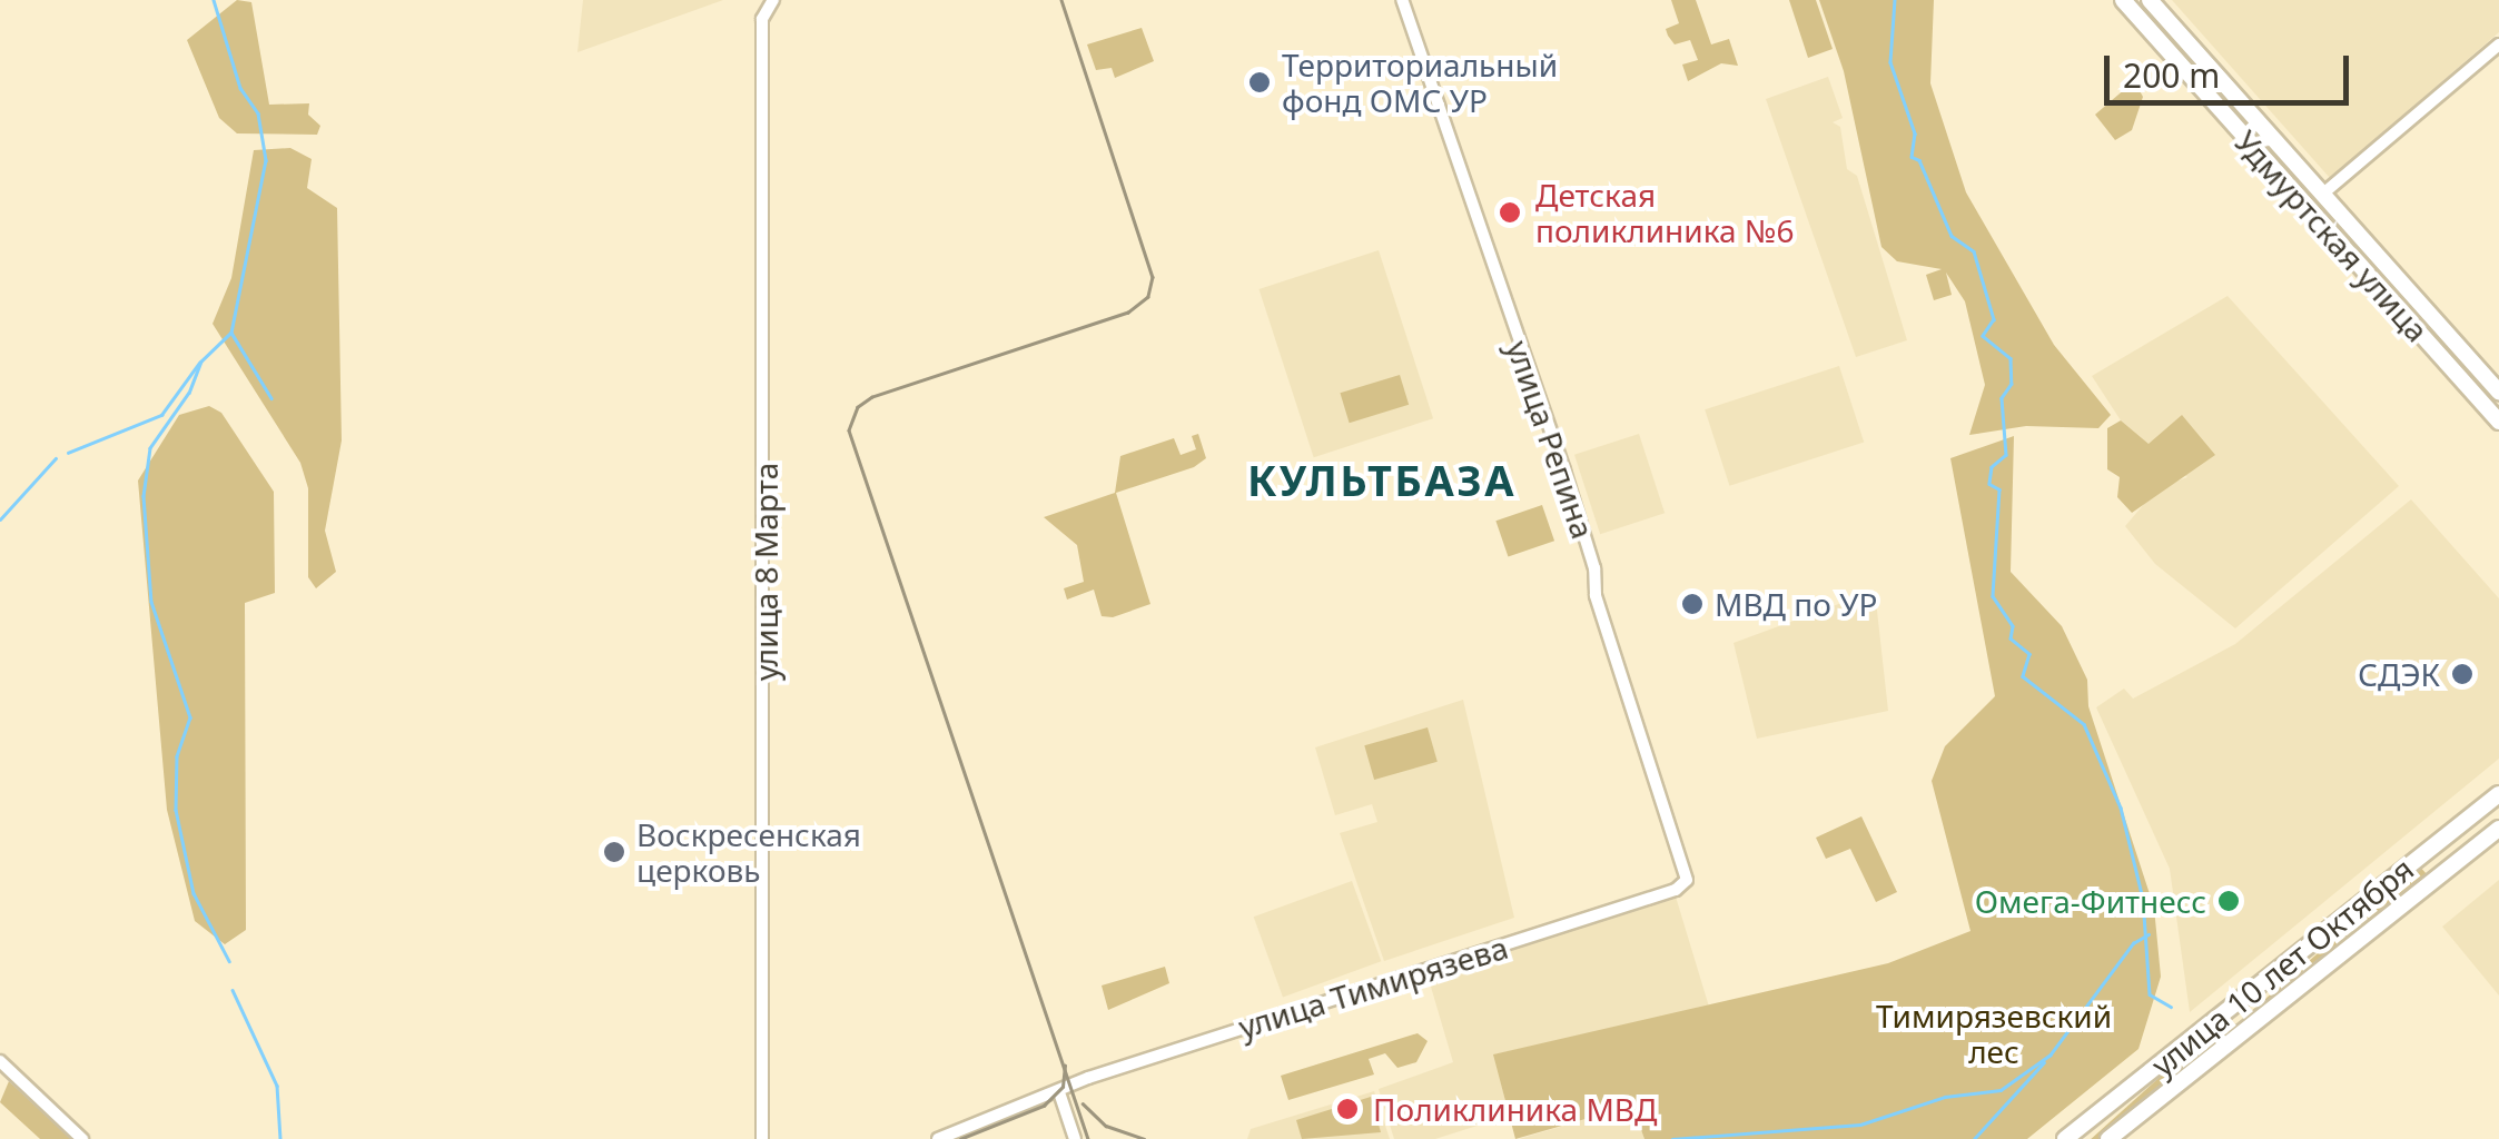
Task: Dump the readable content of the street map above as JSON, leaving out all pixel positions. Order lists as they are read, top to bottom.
{
  "streets": {
    "main road": ["Удмуртская улица", "улица 10 лет Октября"],
    "street": ["улица Репина", "улица 8 Марта", "улица Тимирязева"]
  },
  "crossings": [
    ["улица Репина", "улица Тимирязева"]
  ],
  "districts": ["КУЛЬТБАЗА"],
  "parks": ["Тимирязевский лес"],
  "places": [
    "Территориальный фонд ОМС УР",
    "Детская поликлиника №6",
    "МВД по УР",
    "СДЭК",
    "Воскресенская церковь",
    "Омега-Фитнесс",
    "Поликлиника МВД"
  ],
  "scale_bar": "200 m"
}
